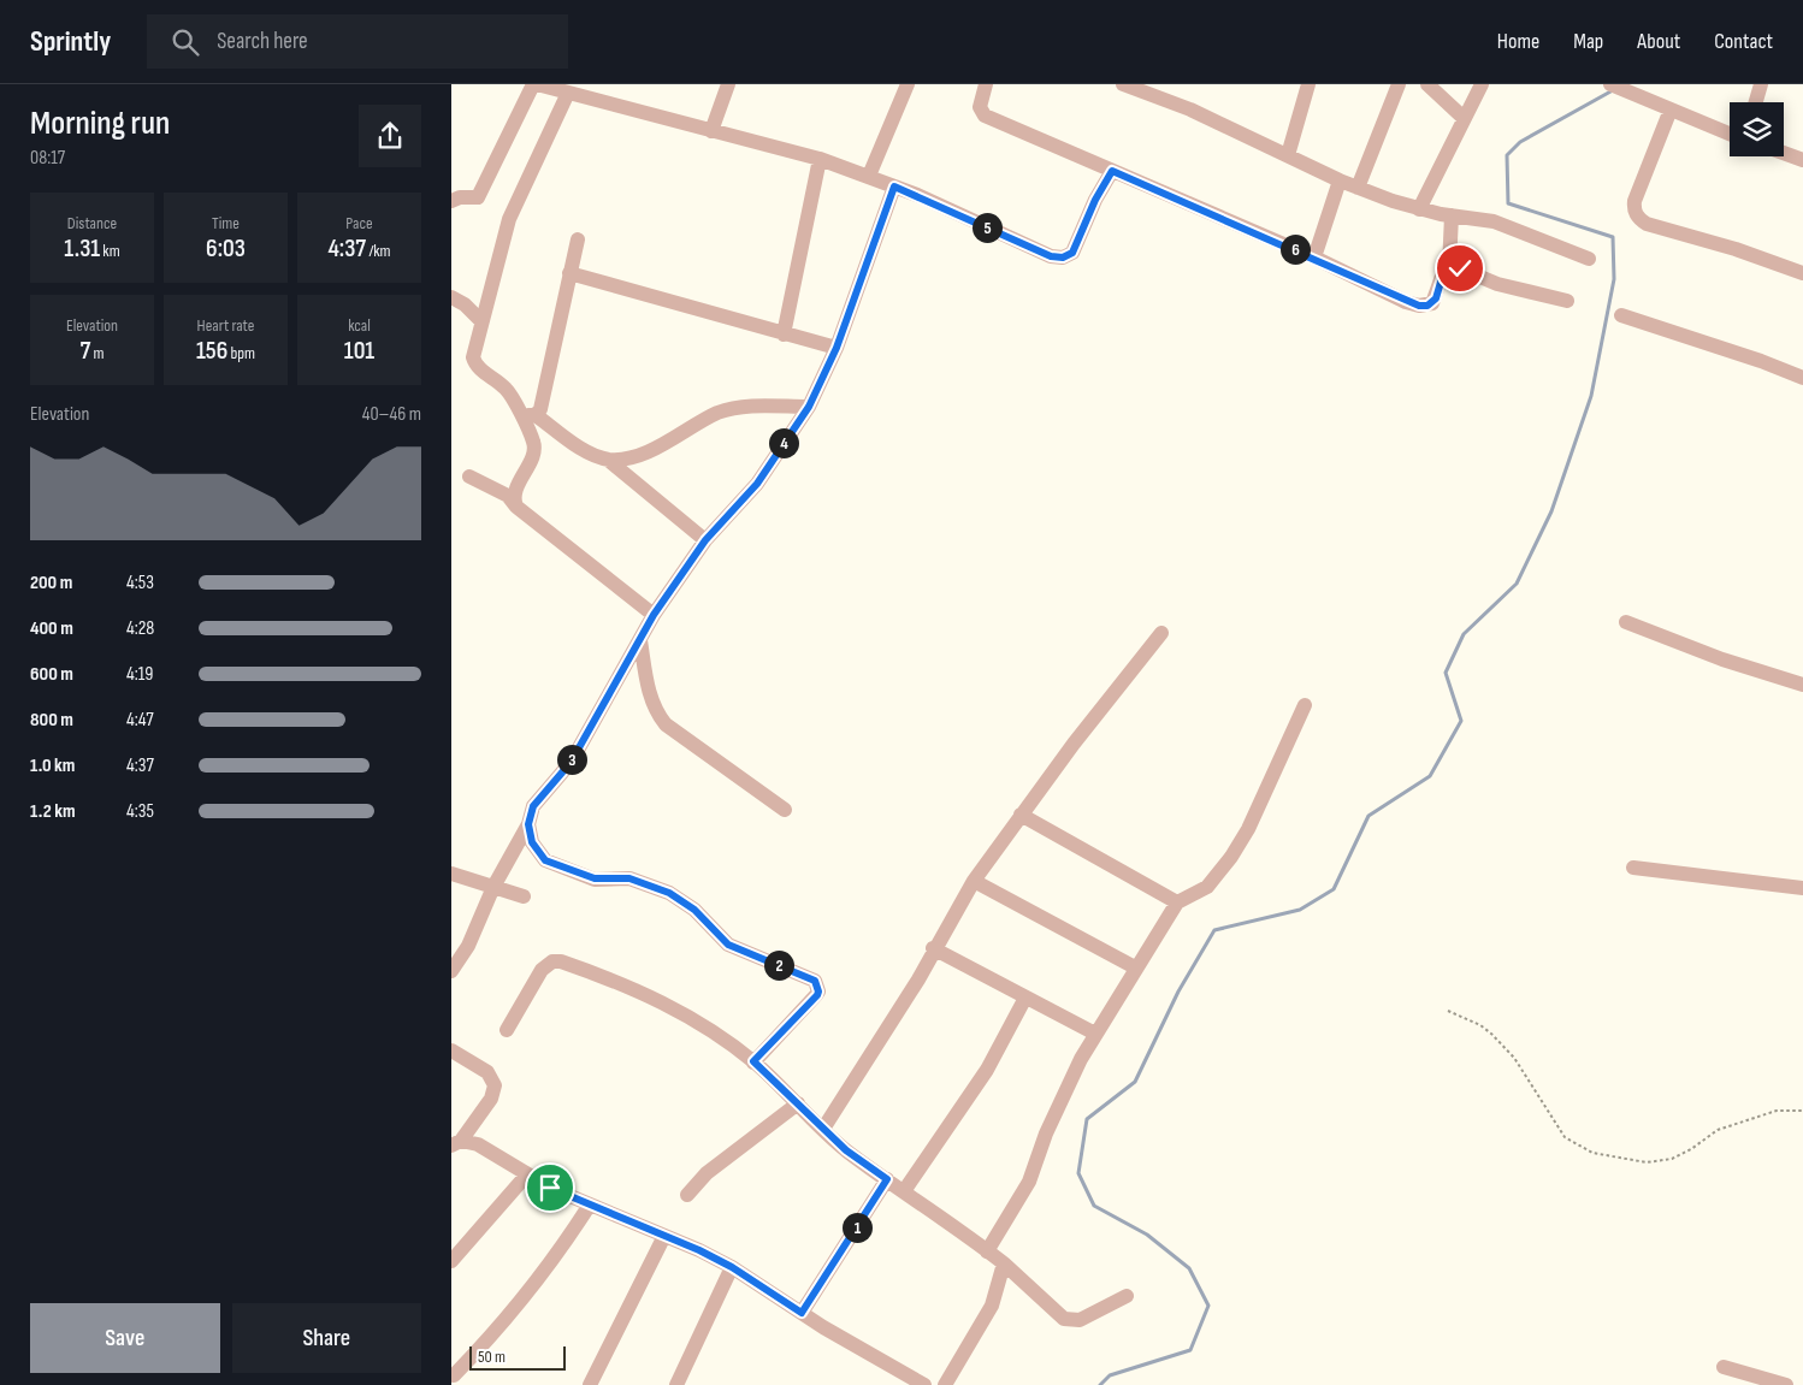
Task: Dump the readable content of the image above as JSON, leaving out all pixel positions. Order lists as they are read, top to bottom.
{
  "scale_bar": "50 m",
  "page": {
    "header": "Sprintly",
    "search": "Search here",
    "nav": [
      "Home",
      "Map",
      "About",
      "Contact"
    ],
    "heading": ["Morning run", "08:17"],
    "stats": [
      ["Distance", "1.31 km"],
      ["Time", "6:03"],
      ["Pace", "4:37 /km"],
      ["Elevation", "7 m"],
      ["Heart rate", "156 bpm"],
      ["kcal", "101"]
    ],
    "pins": [
      "5",
      "6",
      "4",
      "3",
      "2",
      "1"
    ],
    "chart": ["Elevation", "40–46 m"],
    "list": [
      {
        "name": "200 m",
        "note": "4:53"
      },
      {
        "name": "400 m",
        "note": "4:28"
      },
      {
        "name": "600 m",
        "note": "4:19"
      },
      {
        "name": "800 m",
        "note": "4:47"
      },
      {
        "name": "1.0 km",
        "note": "4:37"
      },
      {
        "name": "1.2 km",
        "note": "4:35"
      }
    ],
    "buttons": ["Save", "Share"],
    "scale": "50 m"
  }
}
